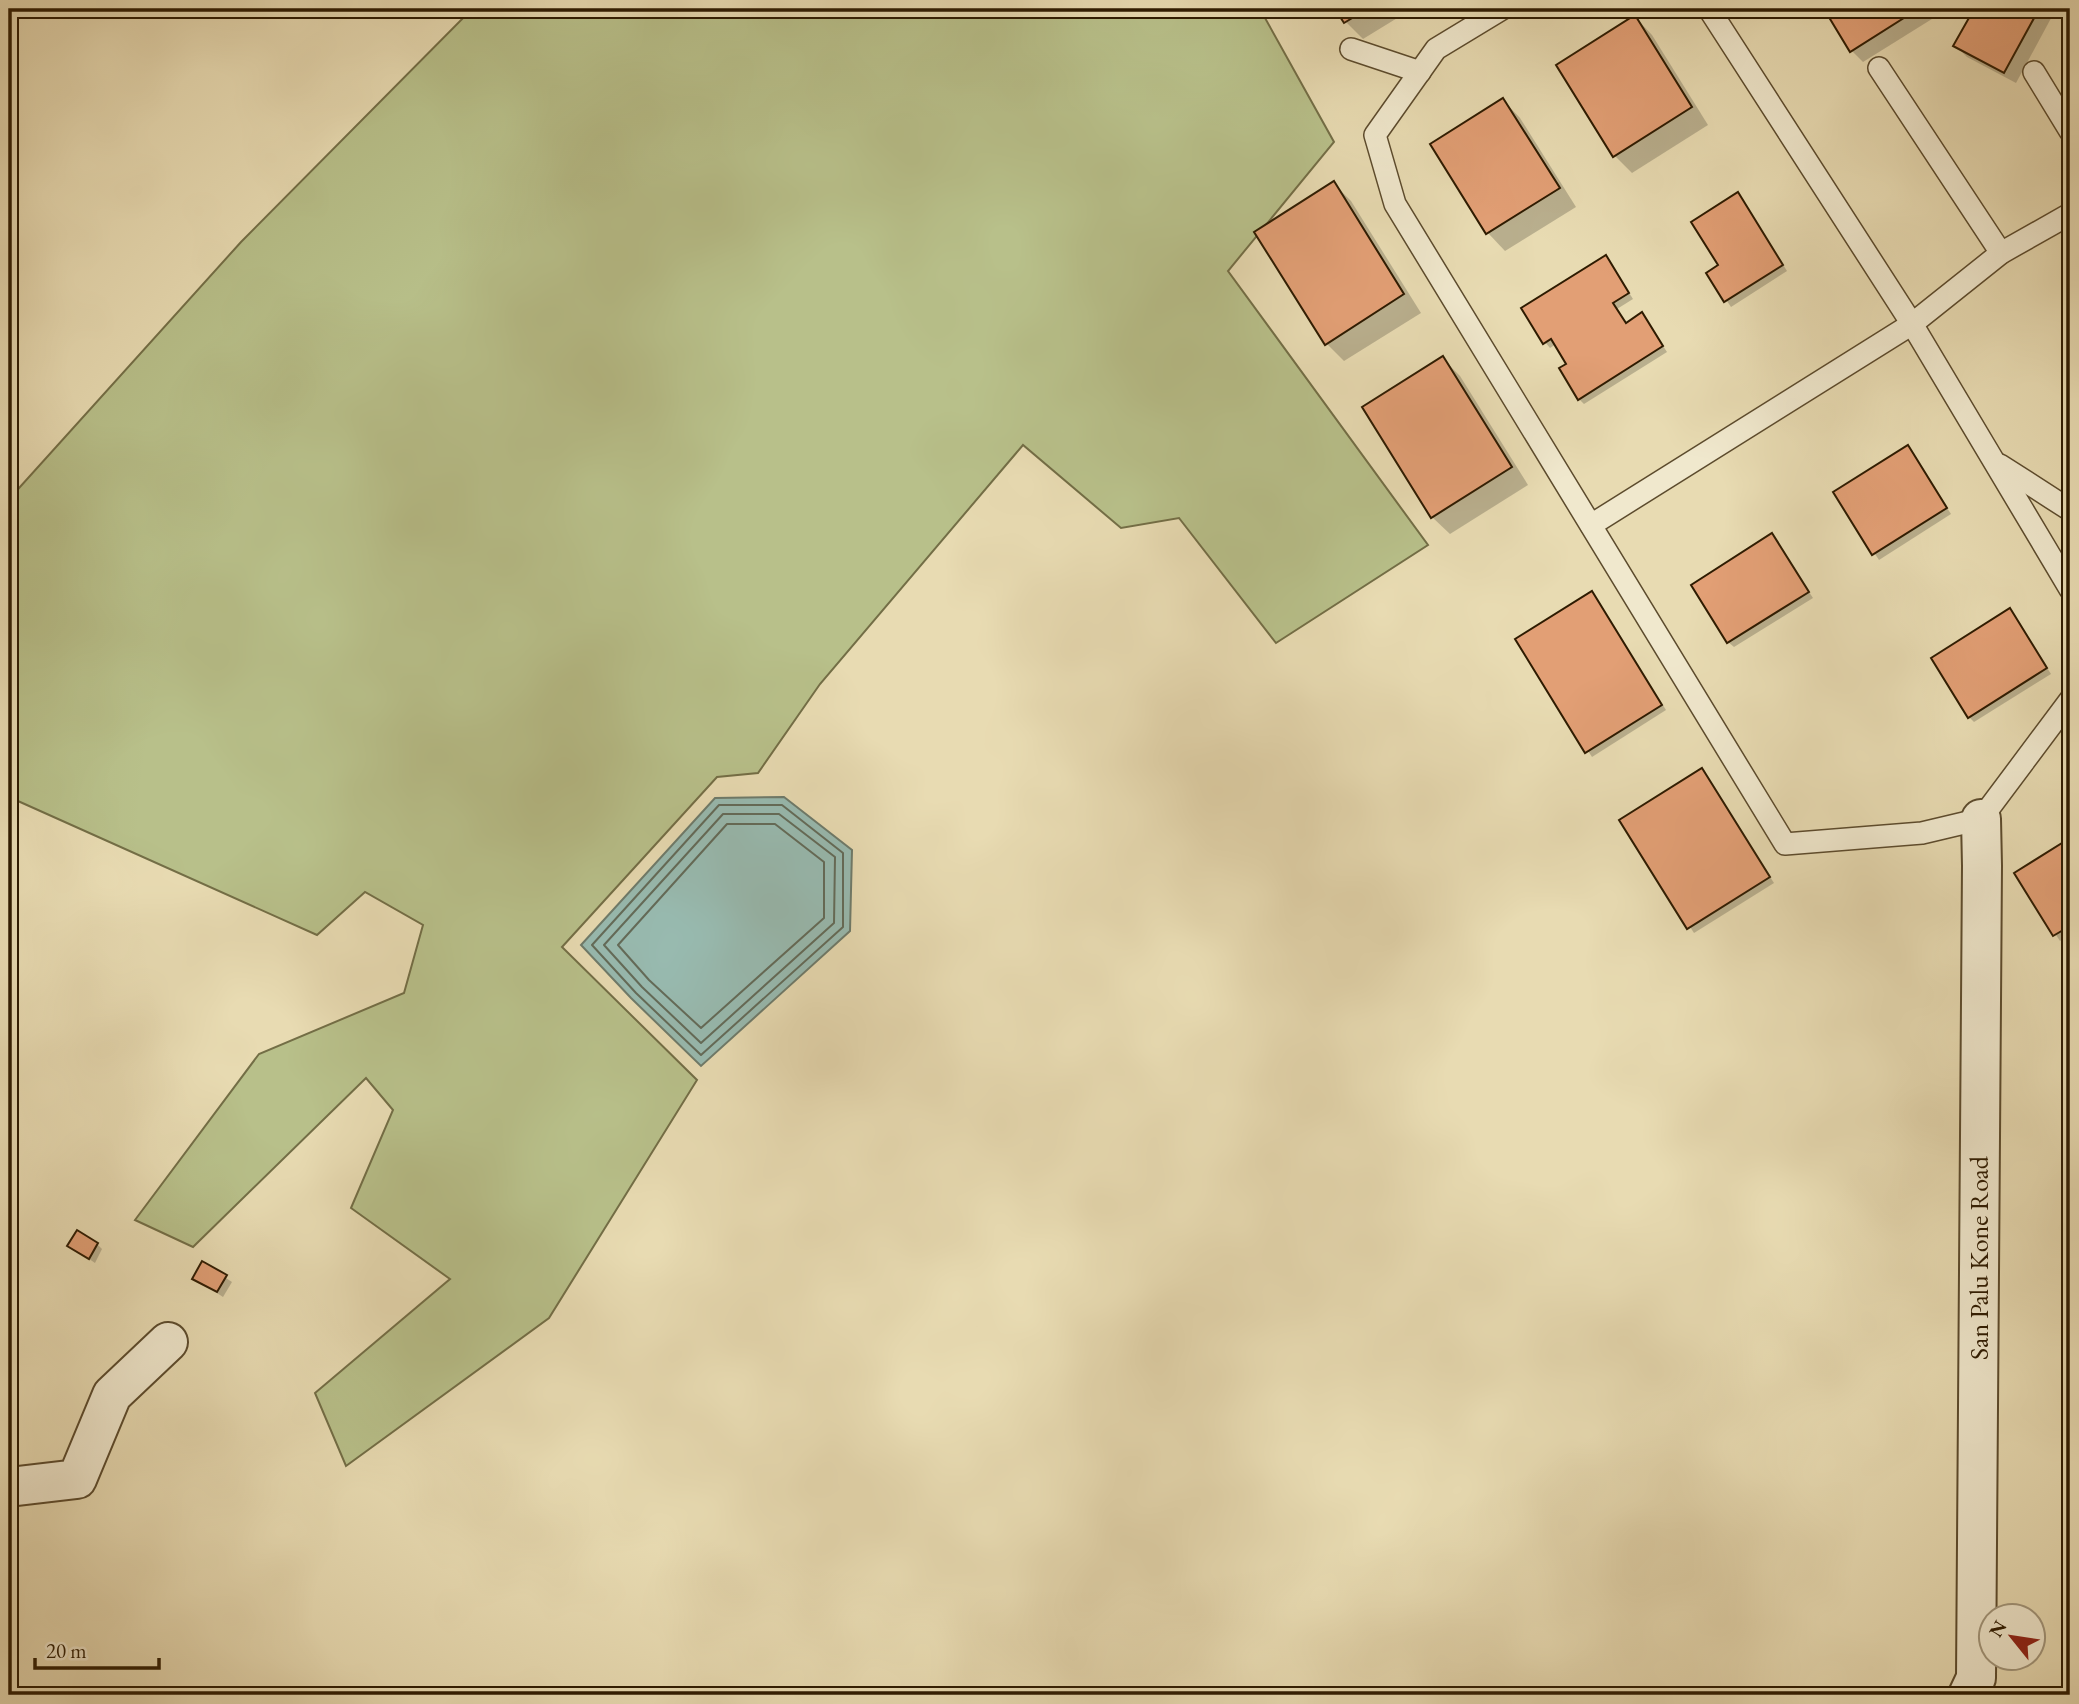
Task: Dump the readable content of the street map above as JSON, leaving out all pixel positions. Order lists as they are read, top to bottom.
{
  "streets": {
    "street": ["San Palu Kone Road"]
  },
  "scale_bar": "20 m",
  "north": "top left"
}
